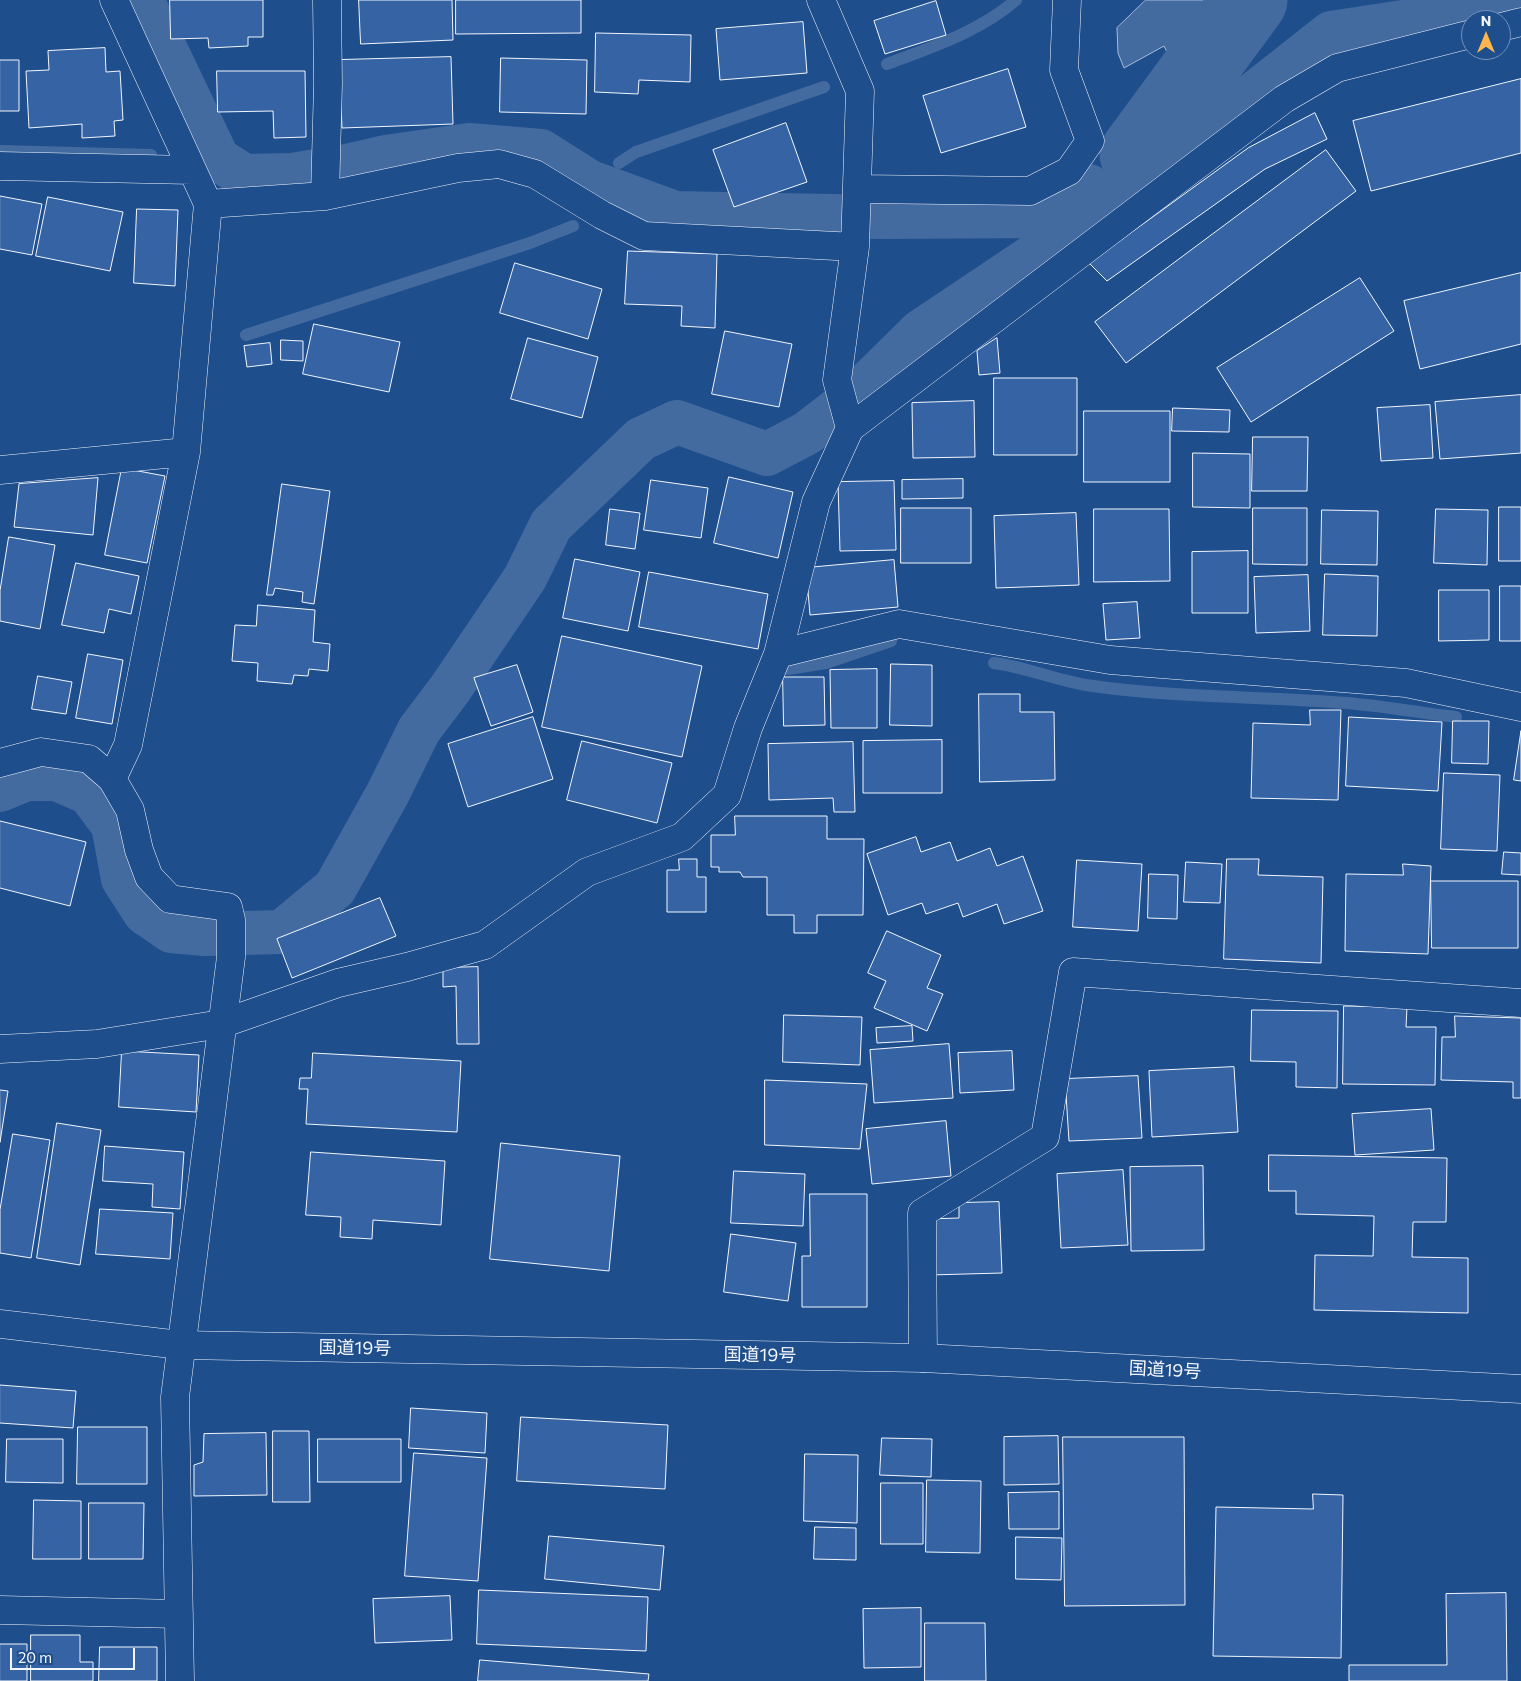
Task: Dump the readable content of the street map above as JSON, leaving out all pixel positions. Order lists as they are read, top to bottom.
{
  "streets": {
    "main road": ["国道19号"]
  },
  "scale_bar": "20 m",
  "north": "top"
}
